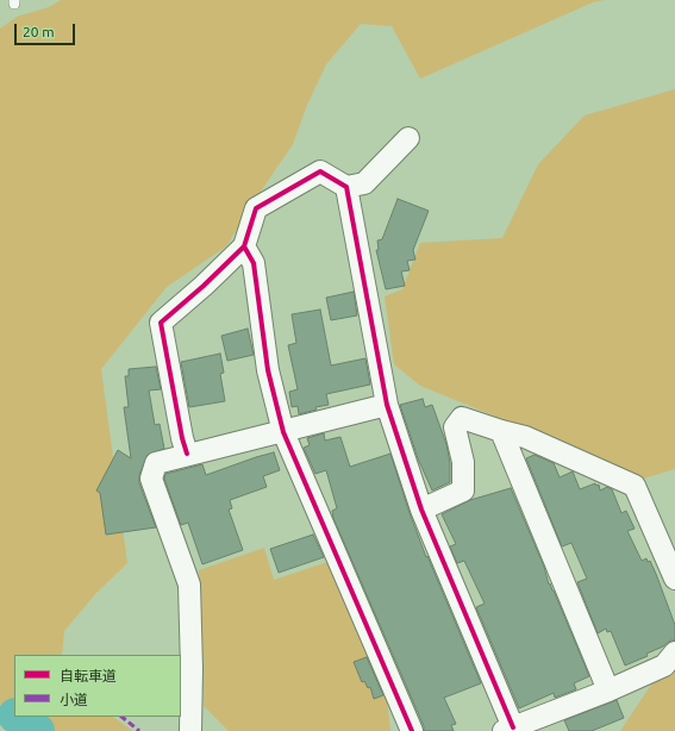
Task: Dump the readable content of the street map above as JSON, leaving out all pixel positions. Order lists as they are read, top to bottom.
{
  "legend": ["自転車道", "小道"],
  "scale_bar": "20 m"
}
